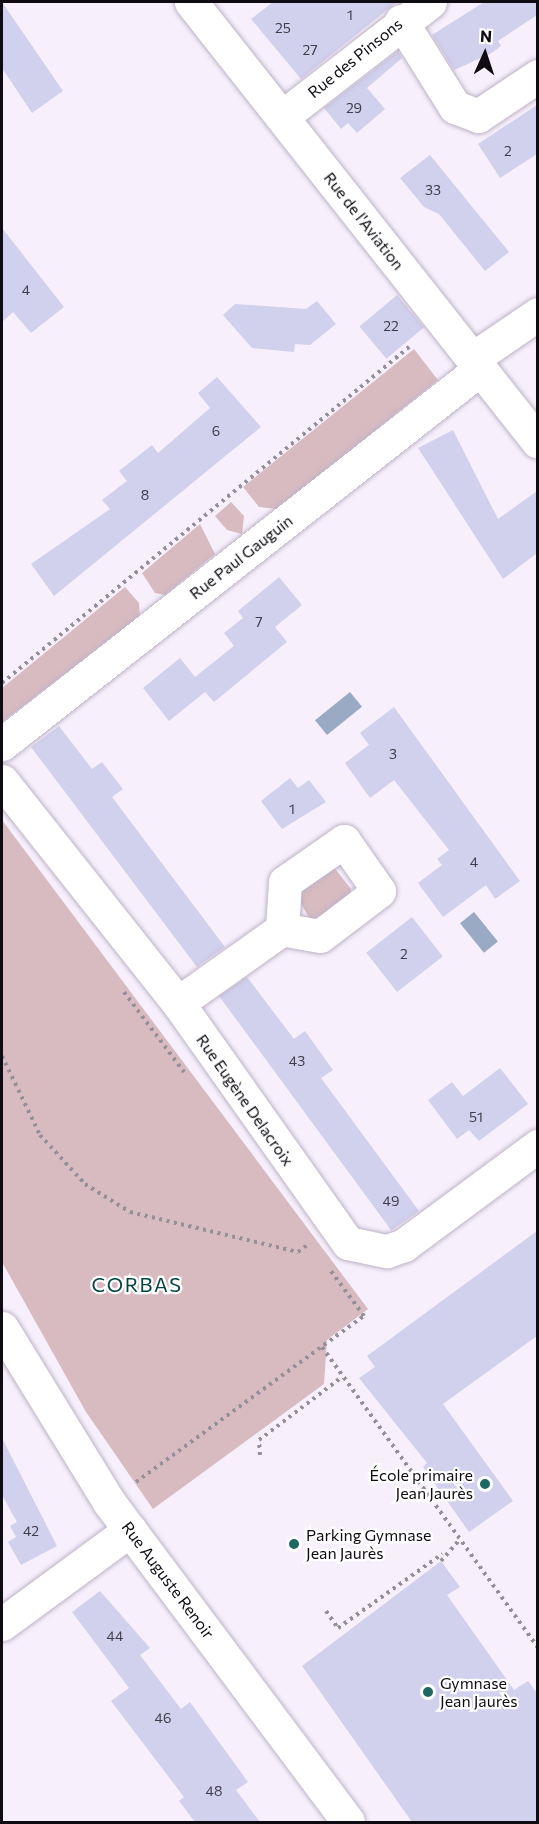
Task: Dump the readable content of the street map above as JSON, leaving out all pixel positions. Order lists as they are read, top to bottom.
{
  "streets": {
    "street": [
      "Rue des Pinsons",
      "Rue de l'Aviation",
      "Rue Paul Gauguin",
      "Rue Eugène Delacroix",
      "Rue Auguste Renoir"
    ]
  },
  "crossings": [
    ["Rue des Pinsons", "Rue de l'Aviation"],
    ["Rue de l'Aviation", "Rue Paul Gauguin"]
  ],
  "districts": ["CORBAS"],
  "places": ["École primaire Jean Jaurès", "Parking Gymnase Jean Jaurès", "Gymnase Jean Jaurès"],
  "house_numbers": [
    "1",
    "25",
    "27",
    "29",
    "2",
    "33",
    "4",
    "22",
    "6",
    "8",
    "7",
    "3",
    "1",
    "4",
    "2",
    "43",
    "51",
    "49",
    "42",
    "44",
    "46",
    "48"
  ],
  "north": "top"
}
